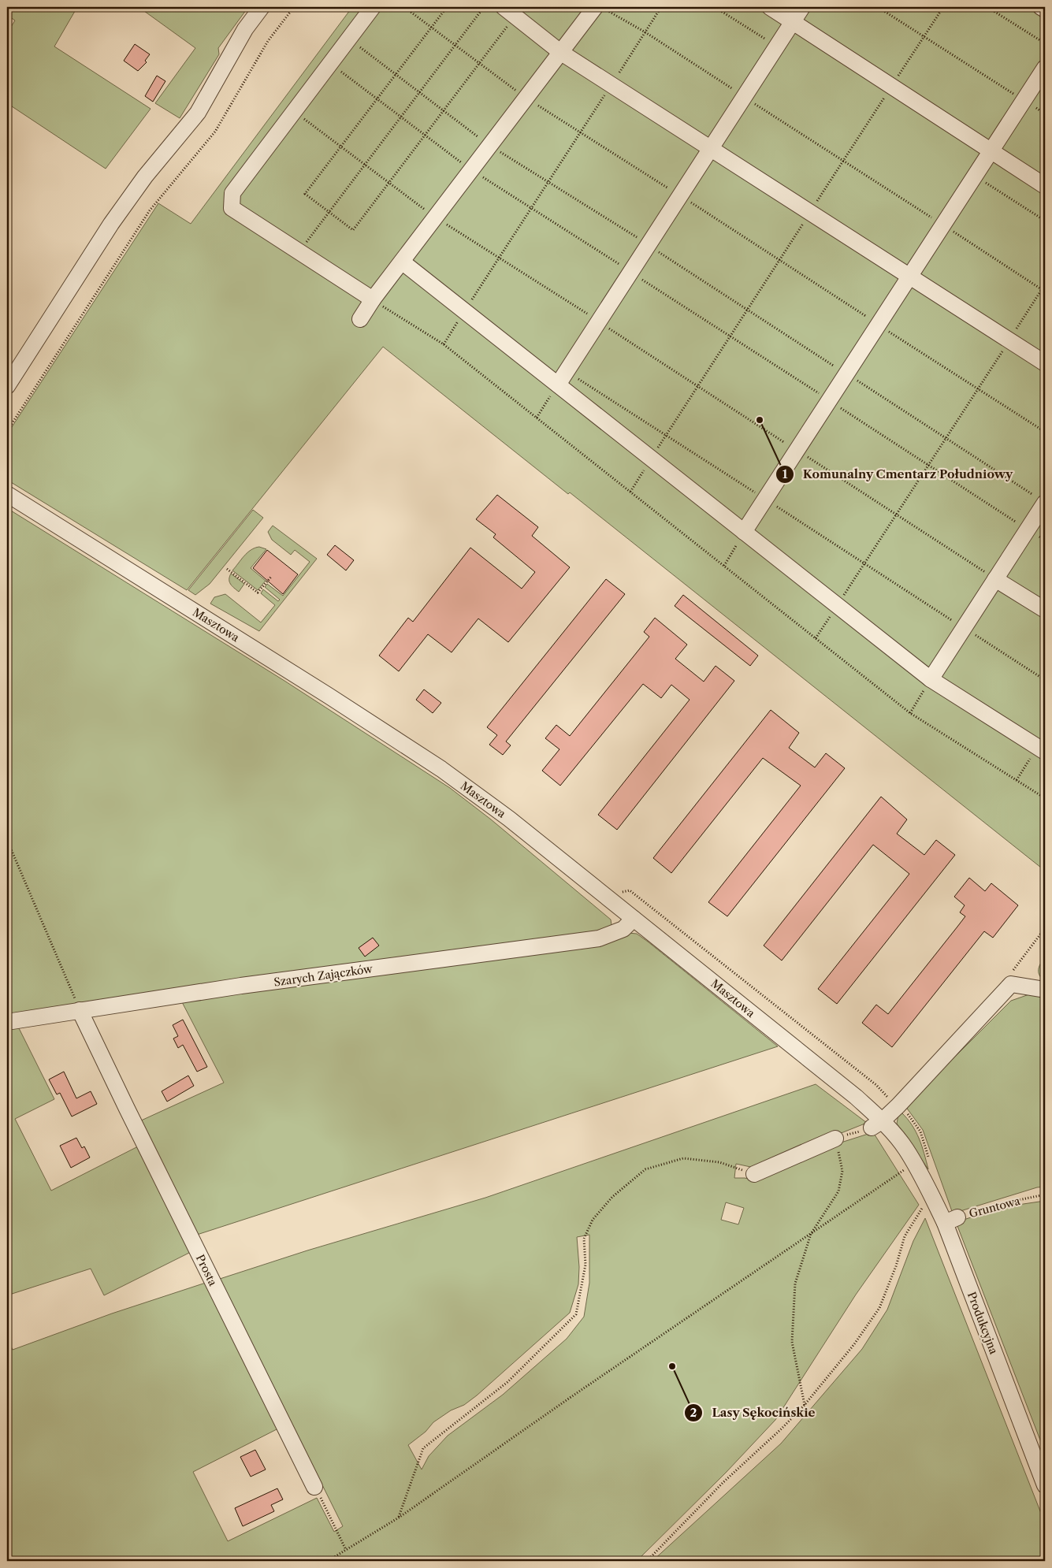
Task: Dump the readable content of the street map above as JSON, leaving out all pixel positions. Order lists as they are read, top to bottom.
{
  "streets": {
    "street": [
      "Masztowa",
      "Szarych Zajączków",
      "Prosta",
      "Produkcyjna"
    ],
    "path": ["Gruntowa"]
  },
  "crossings": [
    ["Masztowa", "Szarych Zajączków"],
    ["Masztowa", "Produkcyjna"],
    ["Szarych Zajączków", "Prosta"],
    ["Gruntowa", "Produkcyjna"]
  ],
  "places": ["Komunalny Cmentarz Południowy", "Lasy Sękocińskie"]
}
